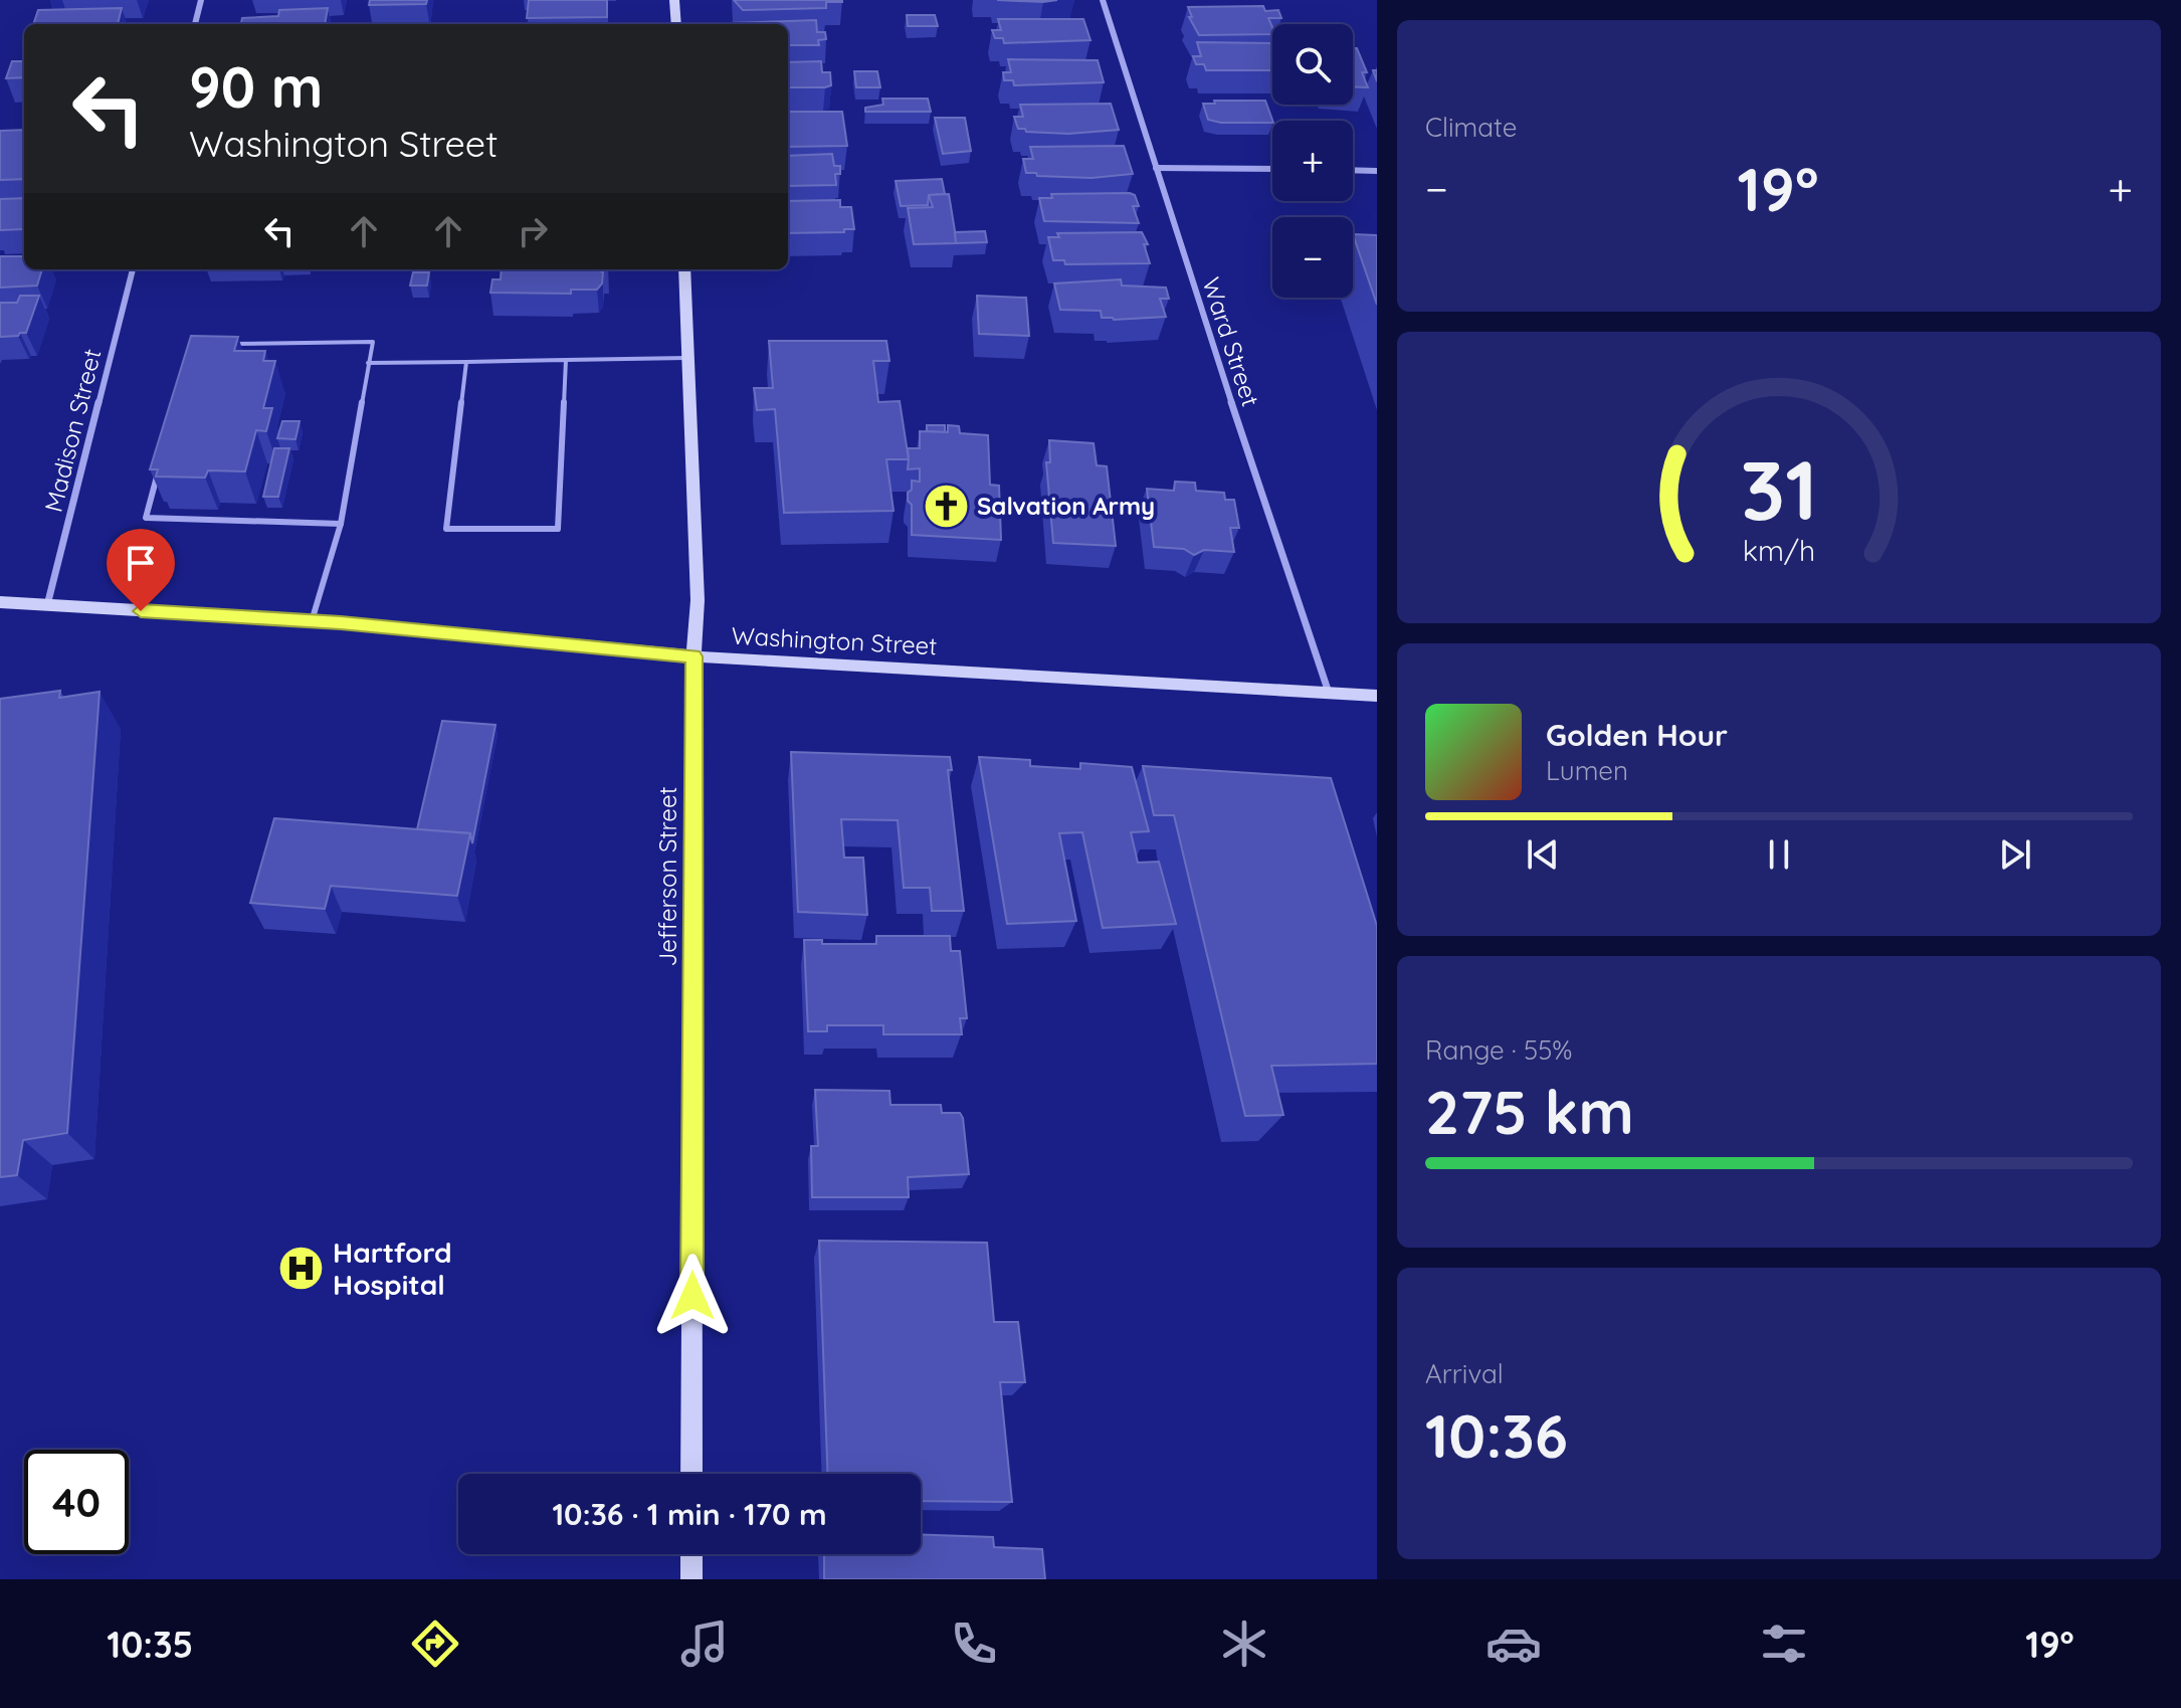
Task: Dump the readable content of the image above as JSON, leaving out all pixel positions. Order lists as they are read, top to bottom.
{
  "streets": {
    "street": [
      "Ward Street",
      "Madison Street",
      "Washington Street",
      "Jefferson Street"
    ]
  },
  "crossings": [
    ["Ward Street", "Washington Street"],
    ["Madison Street", "Washington Street"],
    ["Washington Street", "Jefferson Street"]
  ],
  "places": {
    "church": ["Salvation Army"],
    "hospital": ["Hartford Hospital"]
  },
  "page": {
    "tile": [
      "Climate",
      ["Range · 55%", "275 km"],
      ["Arrival", "10:36"]
    ],
    "map_buttons": ["+", "−"],
    "turn": ["90 m", "Washington Street"],
    "heat": ["−", "19°", "+"],
    "song": ["Golden Hour", "Lumen"],
    "limit": "40",
    "trip": "10:36 · 1 min · 170 m",
    "tabs": ["10:35", "19°"],
    "gauge": ["31", "km/h"]
  }
}
